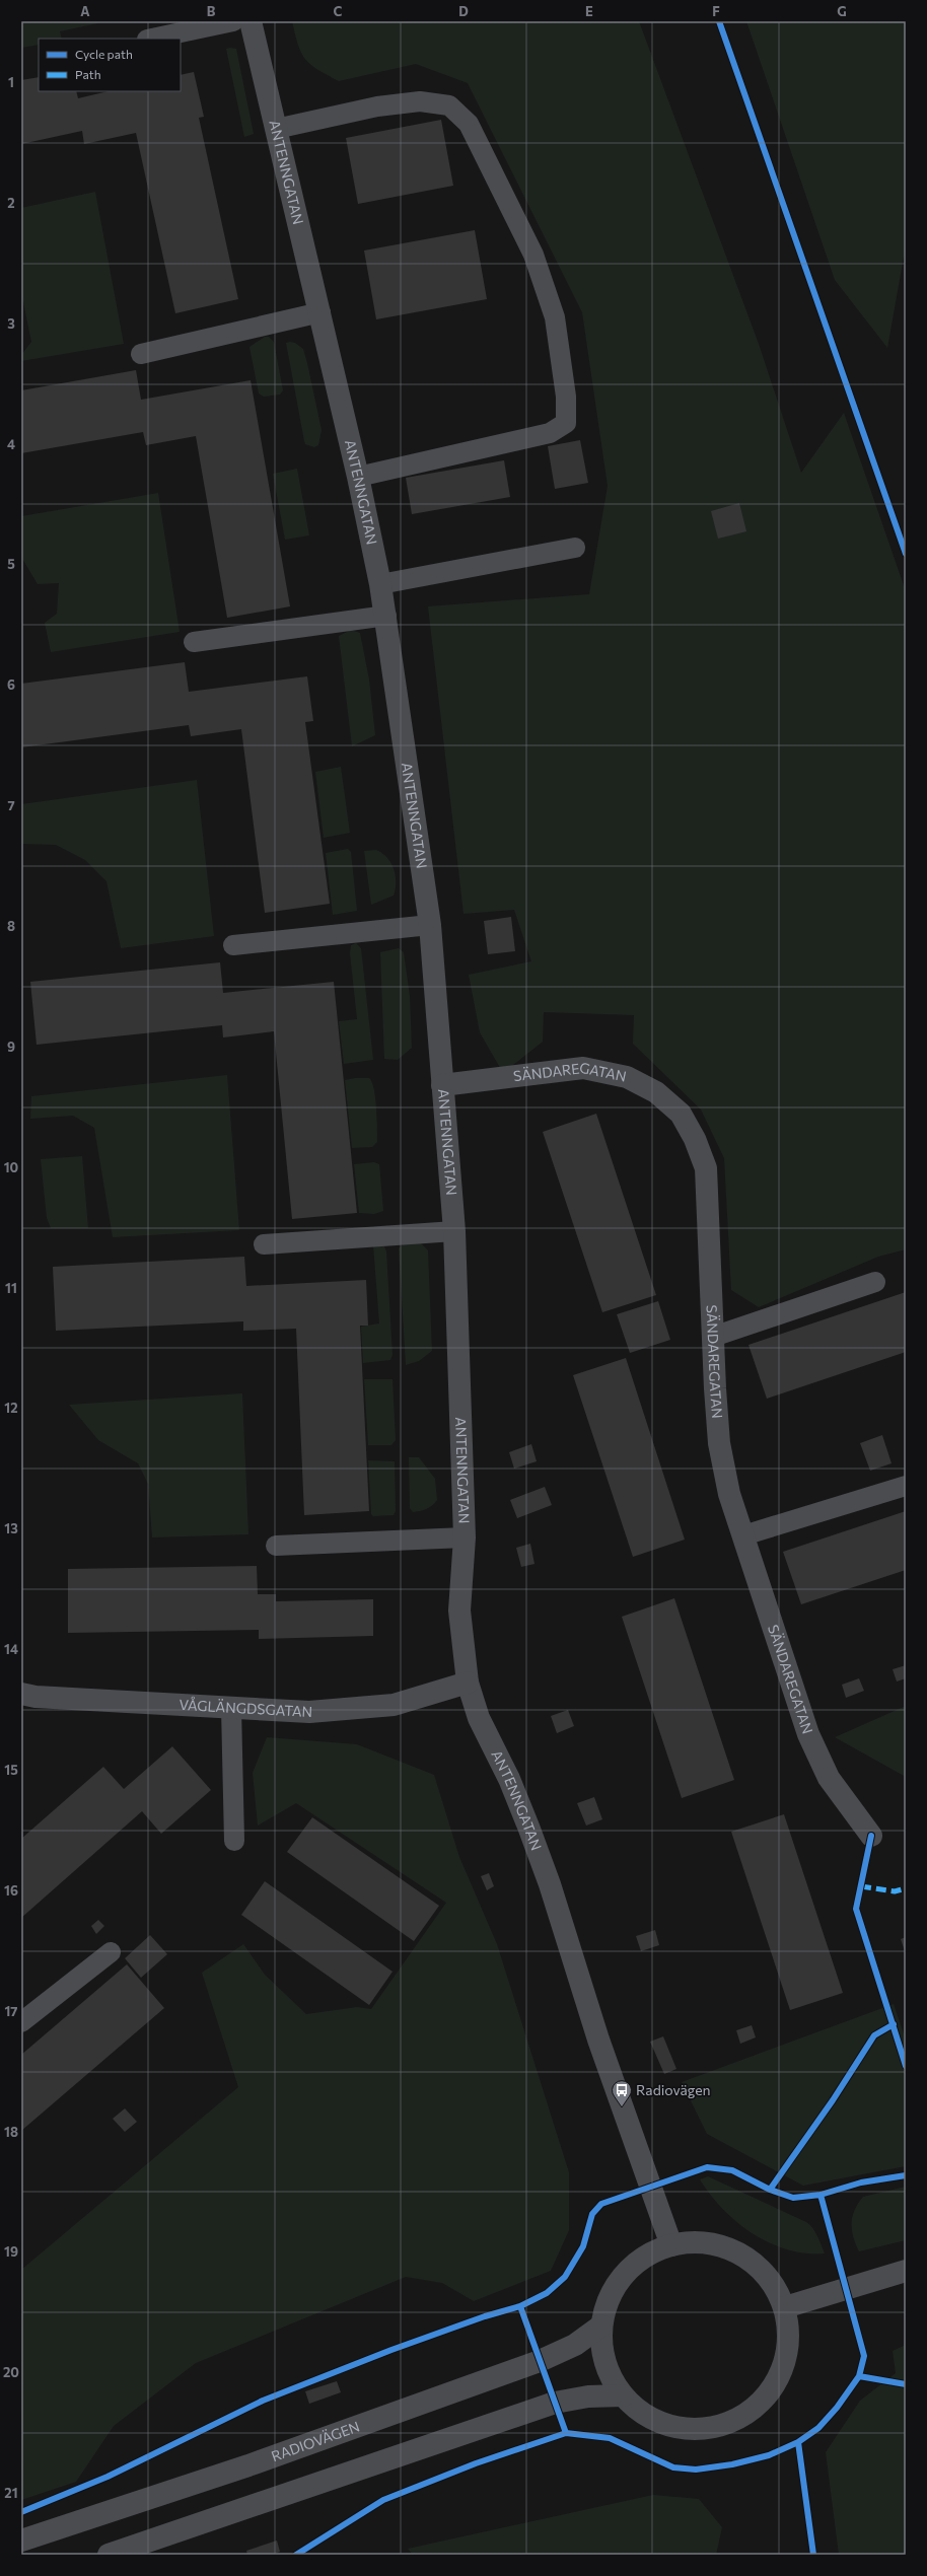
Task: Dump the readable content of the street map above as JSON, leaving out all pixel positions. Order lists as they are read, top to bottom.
{
  "streets": {
    "street": [
      "ANTENNGATAN",
      "SÄNDAREGATAN",
      "VÅGLÄNGDSGATAN",
      "RADIOVÄGEN"
    ]
  },
  "crossings": [
    ["ANTENNGATAN", "SÄNDAREGATAN"],
    ["ANTENNGATAN", "VÅGLÄNGDSGATAN"]
  ],
  "places": {
    "bus stop": ["Radiovägen"]
  },
  "legend": ["Cycle path", "Path"],
  "grid": {
    "columns": [
      "A",
      "B",
      "C",
      "D",
      "E",
      "F",
      "G"
    ],
    "rows": [
      "1",
      "2",
      "3",
      "4",
      "5",
      "6",
      "7",
      "8",
      "9",
      "10",
      "11",
      "12",
      "13",
      "14",
      "15",
      "16",
      "17",
      "18",
      "19",
      "20",
      "21"
    ]
  }
}
